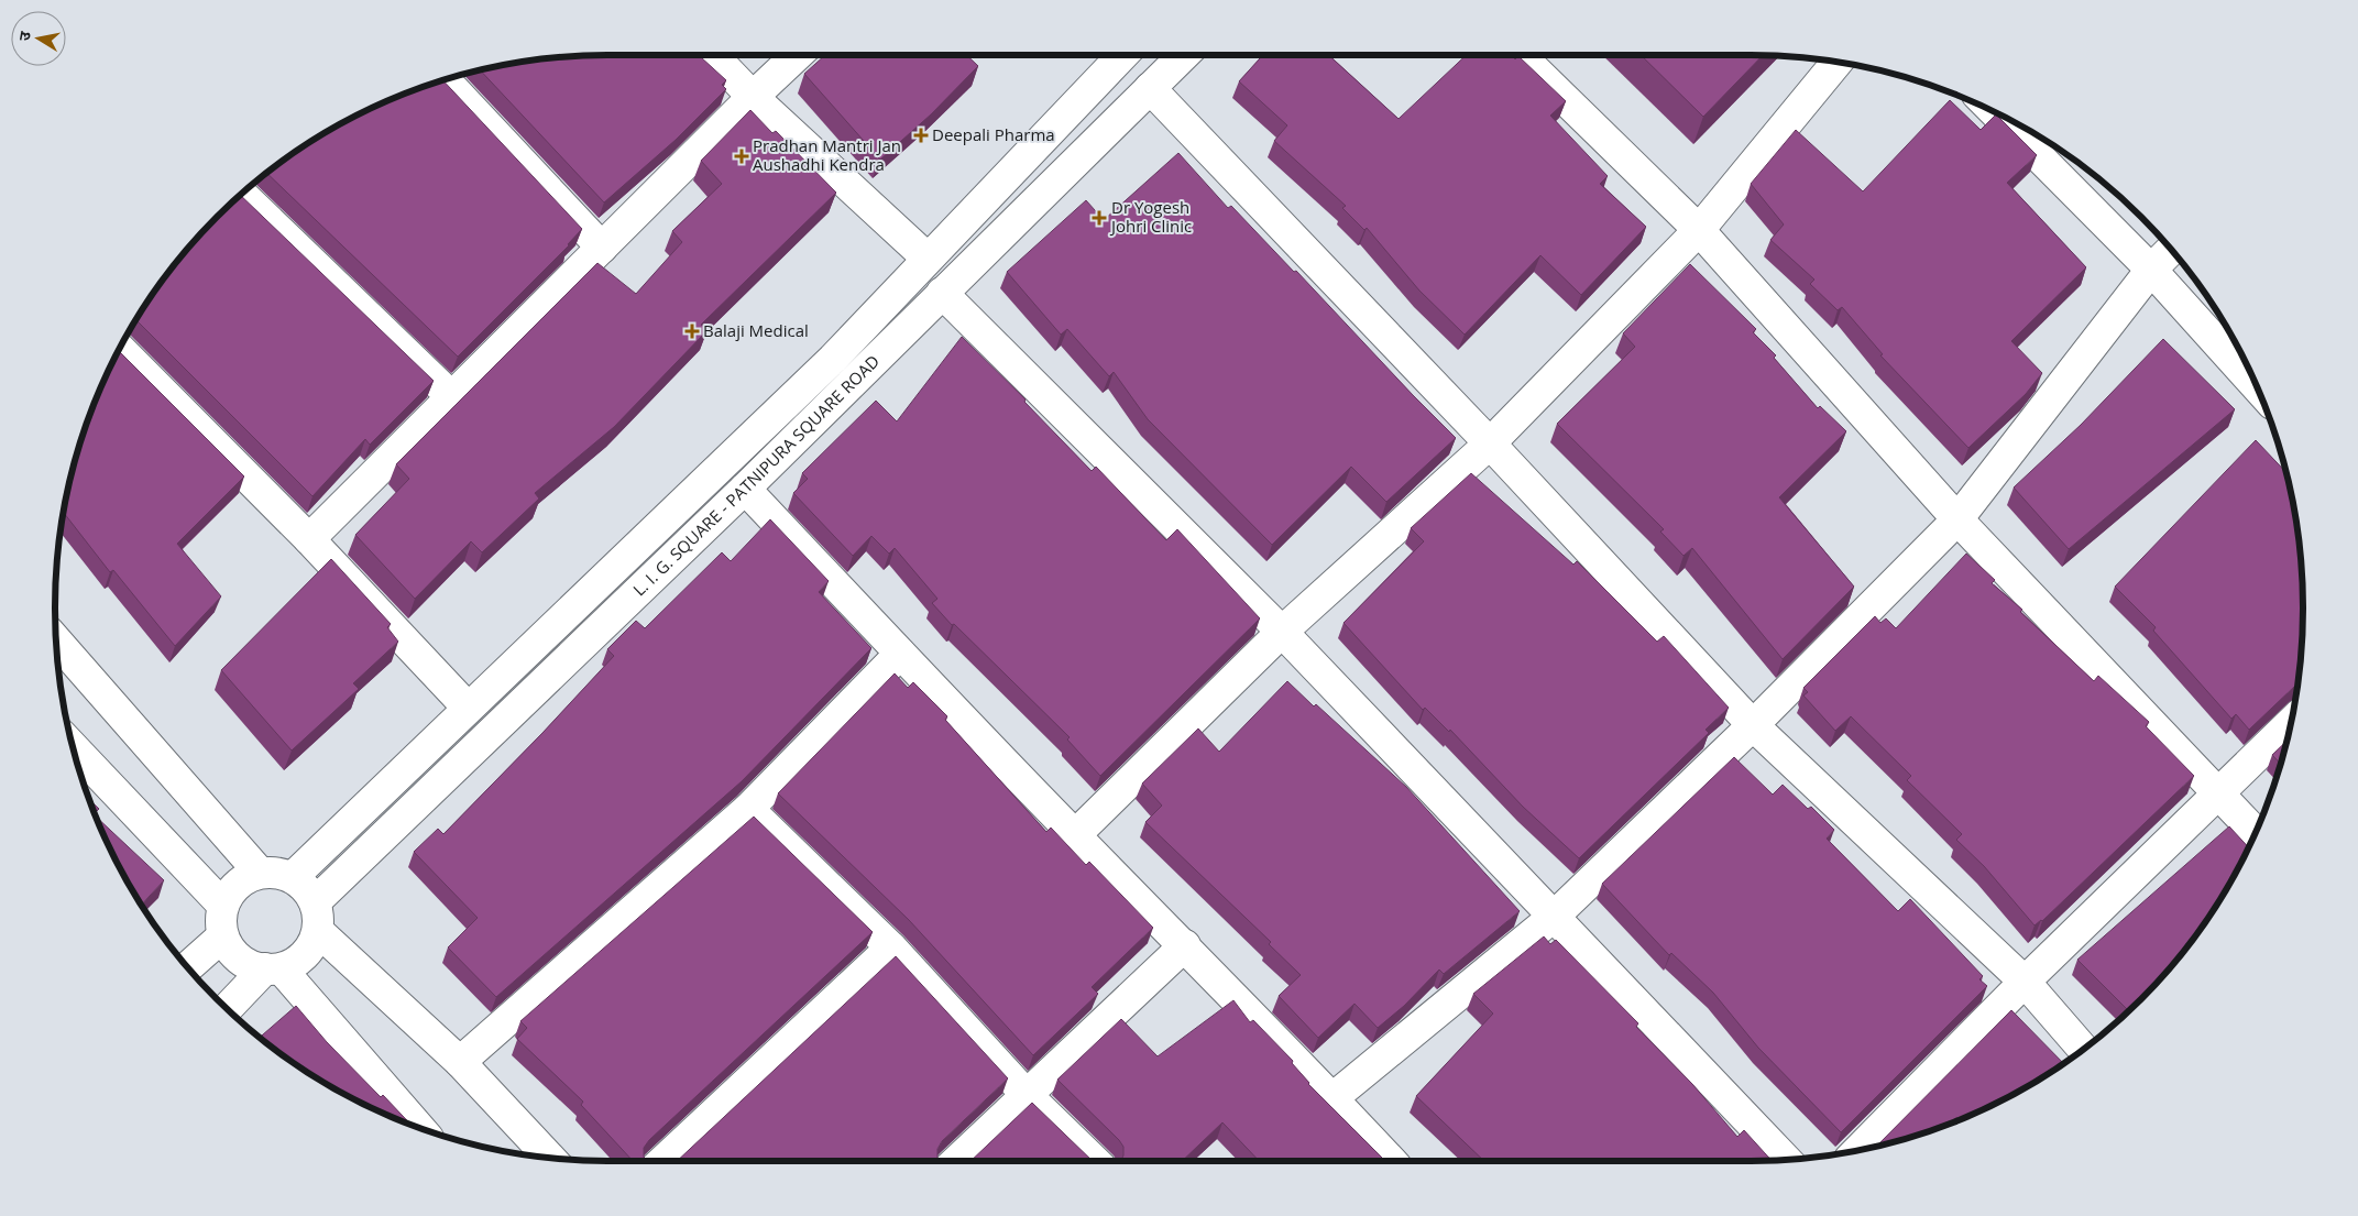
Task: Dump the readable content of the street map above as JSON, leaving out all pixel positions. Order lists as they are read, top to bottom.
{
  "streets": {
    "street": ["L. I. G. SQUARE - PATNIPURA SQUARE ROAD"]
  },
  "places": {
    "health": [
      "Deepali Pharma",
      "Pradhan Mantri Jan Aushadhi Kendra",
      "Dr Yogesh Johri Clinic",
      "Balaji Medical"
    ]
  },
  "north": "left"
}
